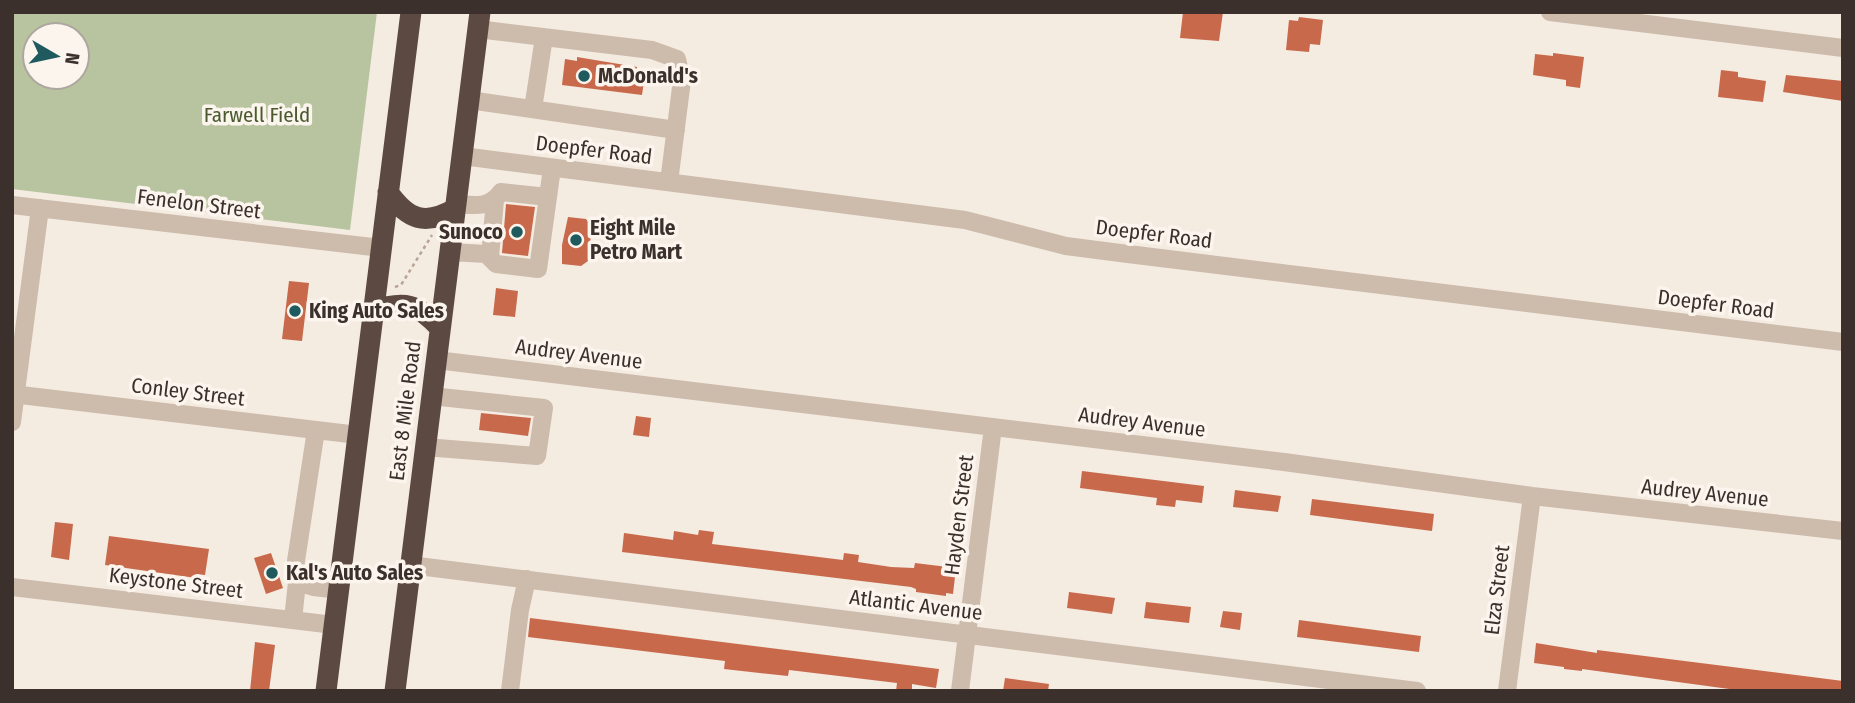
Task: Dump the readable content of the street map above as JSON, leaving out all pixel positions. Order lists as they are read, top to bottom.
{
  "streets": {
    "highway": ["East 8 Mile Road"],
    "street": [
      "Doepfer Road",
      "Fenelon Street",
      "Audrey Avenue",
      "Conley Street",
      "Hayden Street",
      "Keystone Street",
      "Elza Street",
      "Atlantic Avenue"
    ]
  },
  "crossings": [
    ["Doepfer Road", "East 8 Mile Road"],
    ["Fenelon Street", "East 8 Mile Road"],
    ["Audrey Avenue", "East 8 Mile Road"],
    ["Audrey Avenue", "Hayden Street"],
    ["Audrey Avenue", "Elza Street"],
    ["Conley Street", "East 8 Mile Road"],
    ["East 8 Mile Road", "Keystone Street"],
    ["East 8 Mile Road", "Atlantic Avenue"],
    ["Hayden Street", "Atlantic Avenue"]
  ],
  "parks": ["Farwell Field"],
  "places": [
    "McDonald's",
    "Sunoco",
    "Eight Mile Petro Mart",
    "King Auto Sales",
    "Kal's Auto Sales"
  ],
  "north": "right"
}
